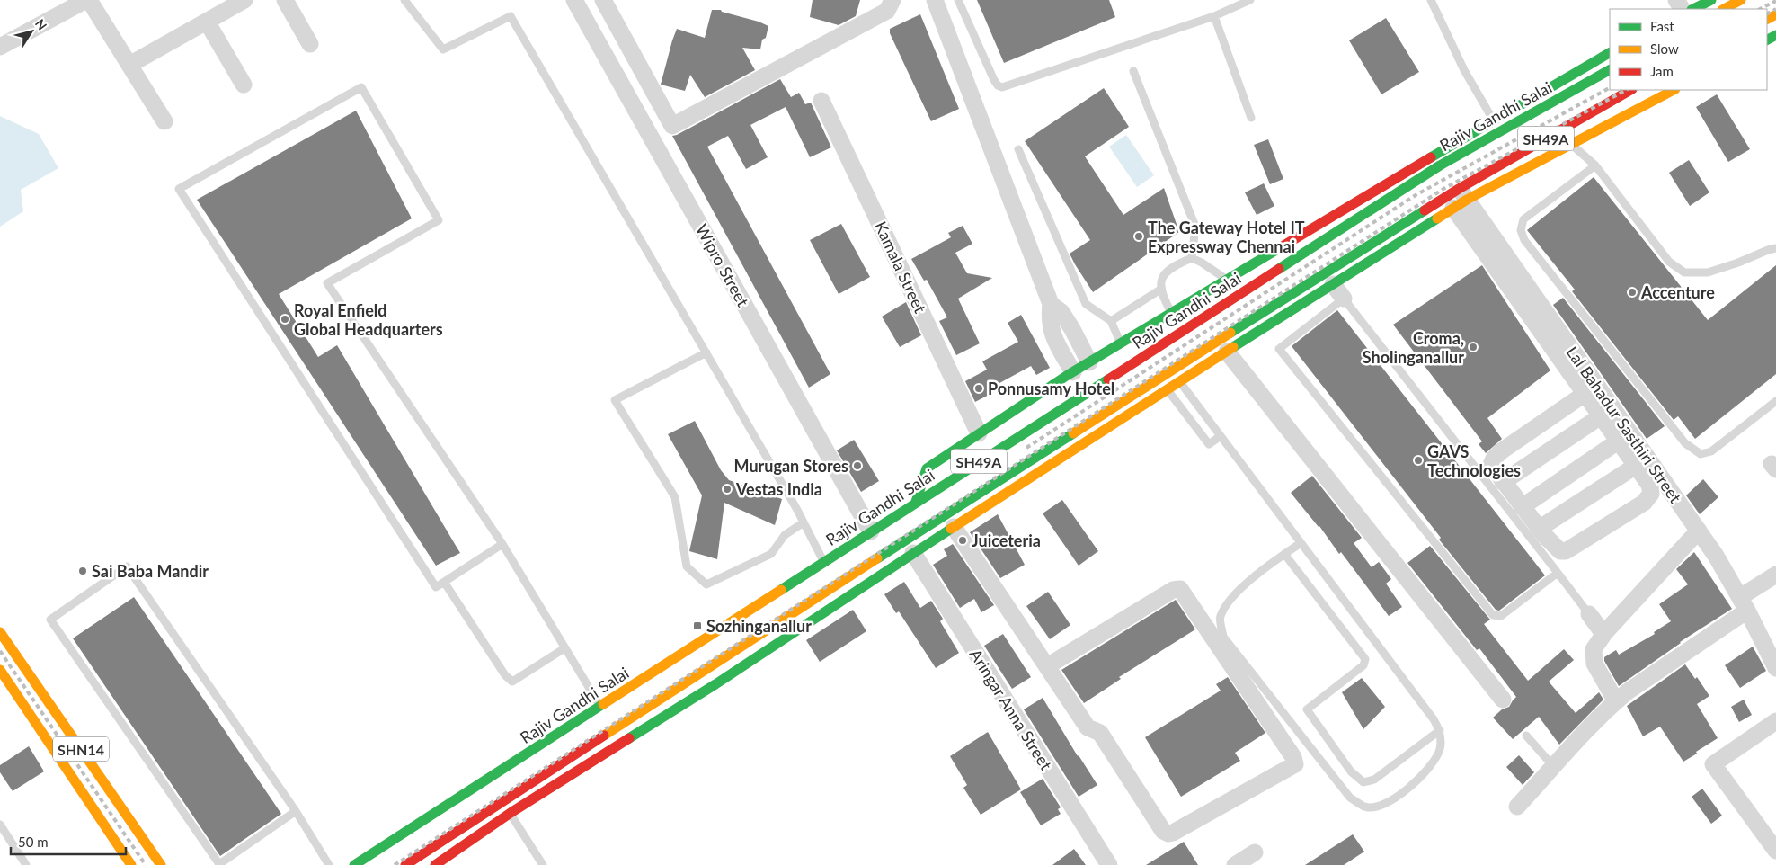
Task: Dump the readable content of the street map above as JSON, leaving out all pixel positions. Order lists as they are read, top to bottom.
{
  "streets": {
    "main road": ["Rajiv Gandhi Salai", "SH49A", "SHN14"],
    "street": [
      "Wipro Street",
      "Kamala Street",
      "Lal Bahadur Sasthiri Street",
      "Aringar Anna Street"
    ]
  },
  "crossings": [
    ["Rajiv Gandhi Salai", "Wipro Street"],
    ["SH49A", "Lal Bahadur Sasthiri Street"]
  ],
  "places": {
    "other": [
      "The Gateway Hotel IT Expressway Chennai",
      "Accenture",
      "Royal Enfield Global Headquarters",
      "Croma, Sholinganallur",
      "Ponnusamy Hotel",
      "GAVS Technologies",
      "Murugan Stores",
      "Vestas India",
      "Juiceteria",
      "Sai Baba Mandir"
    ],
    "transit": ["Sozhinganallur"]
  },
  "legend": ["Fast", "Slow", "Jam"],
  "scale_bar": "50 m",
  "north": "top right"
}
